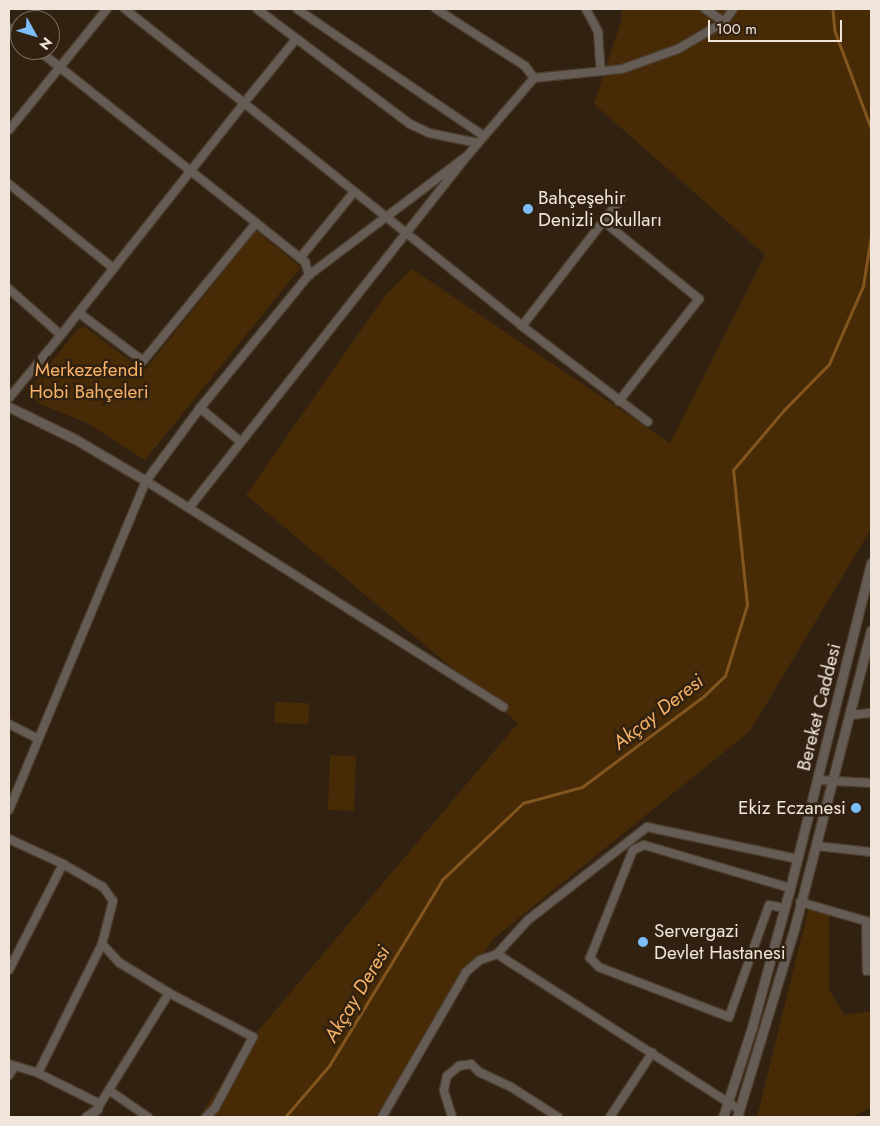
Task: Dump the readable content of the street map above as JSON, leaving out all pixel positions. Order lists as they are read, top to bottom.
{
  "streets": {
    "street": ["Bereket Caddesi"]
  },
  "water": ["Akçay Deresi"],
  "parks": ["Merkezefendi Hobi Bahçeleri"],
  "places": ["Bahçeşehir Denizli Okulları", "Ekiz Eczanesi", "Servergazi Devlet Hastanesi"],
  "scale_bar": "100 m",
  "north": "bottom right"
}
